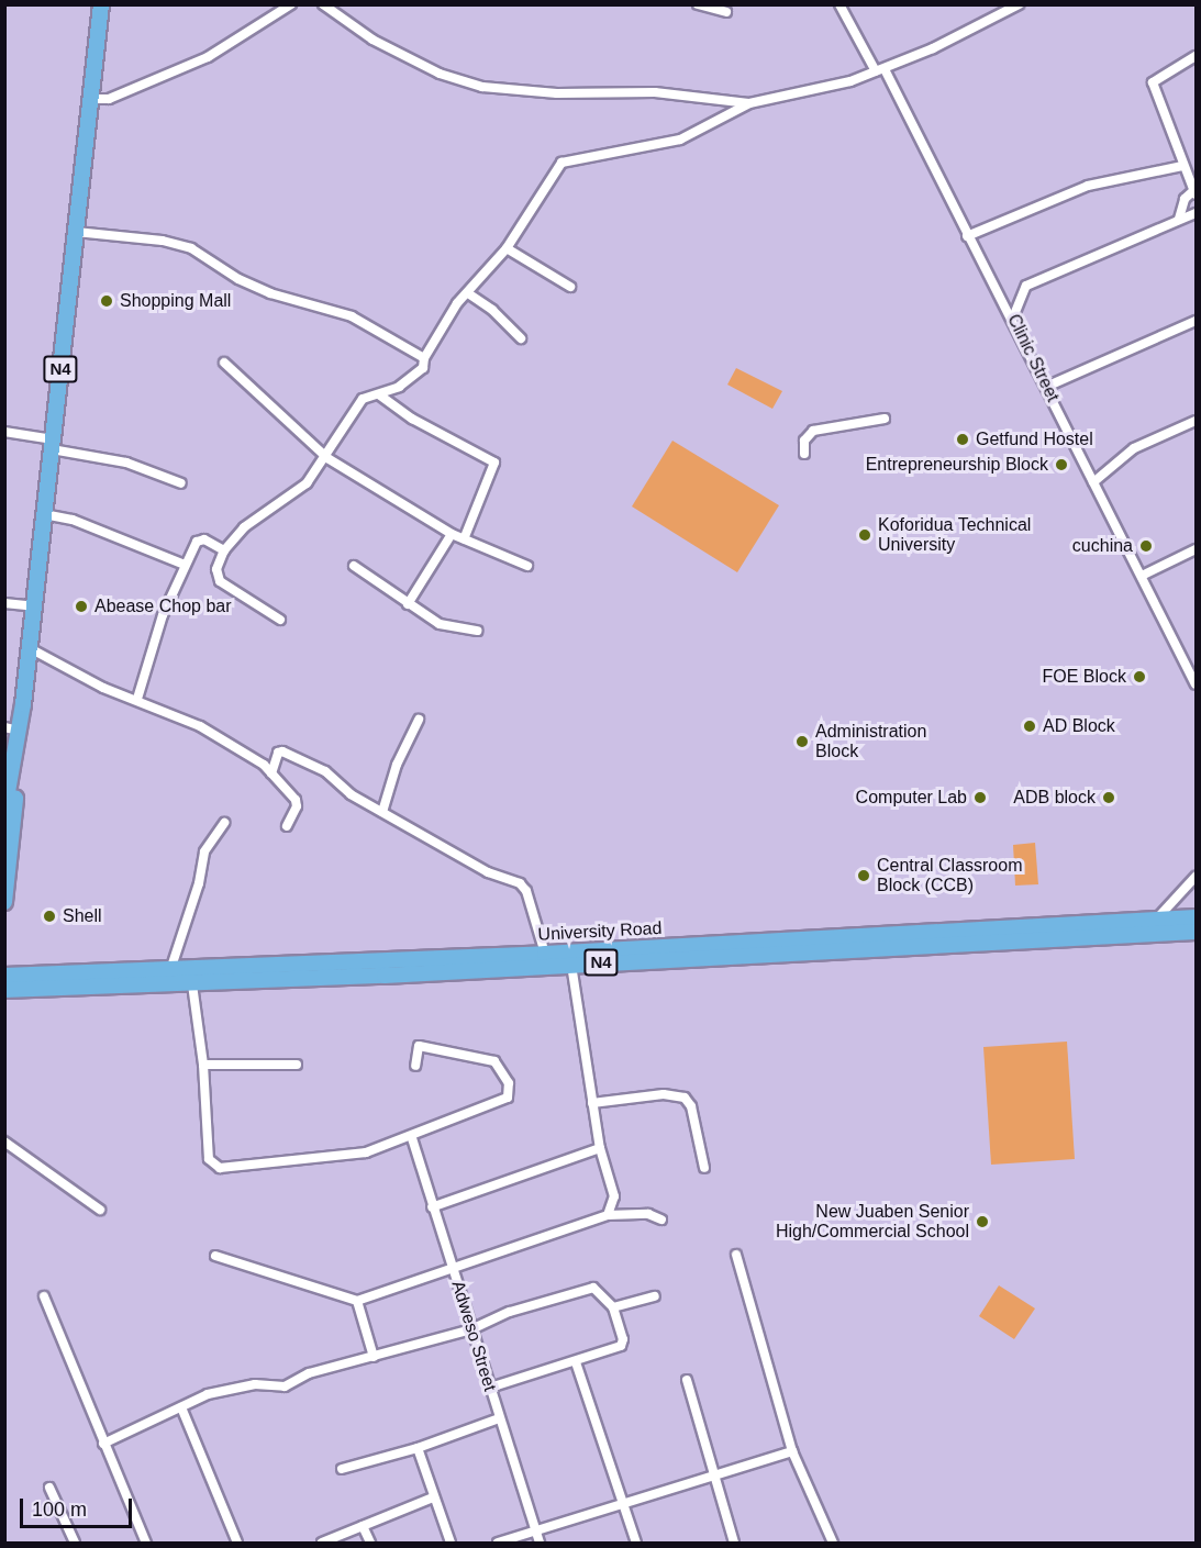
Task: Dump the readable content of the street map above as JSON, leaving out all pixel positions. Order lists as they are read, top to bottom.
{
  "streets": {
    "highway": ["N4", "University Road"],
    "street": ["Clinic Street", "Adweso Street"]
  },
  "places": [
    "Shopping Mall",
    "Getfund Hostel",
    "Entrepreneurship Block",
    "Koforidua Technical University",
    "cuchina",
    "Abease Chop bar",
    "FOE Block",
    "AD Block",
    "Administration Block",
    "Computer Lab",
    "ADB block",
    "Central Classroom Block (CCB)",
    "Shell",
    "New Juaben Senior High/Commercial School"
  ],
  "scale_bar": "100 m"
}
